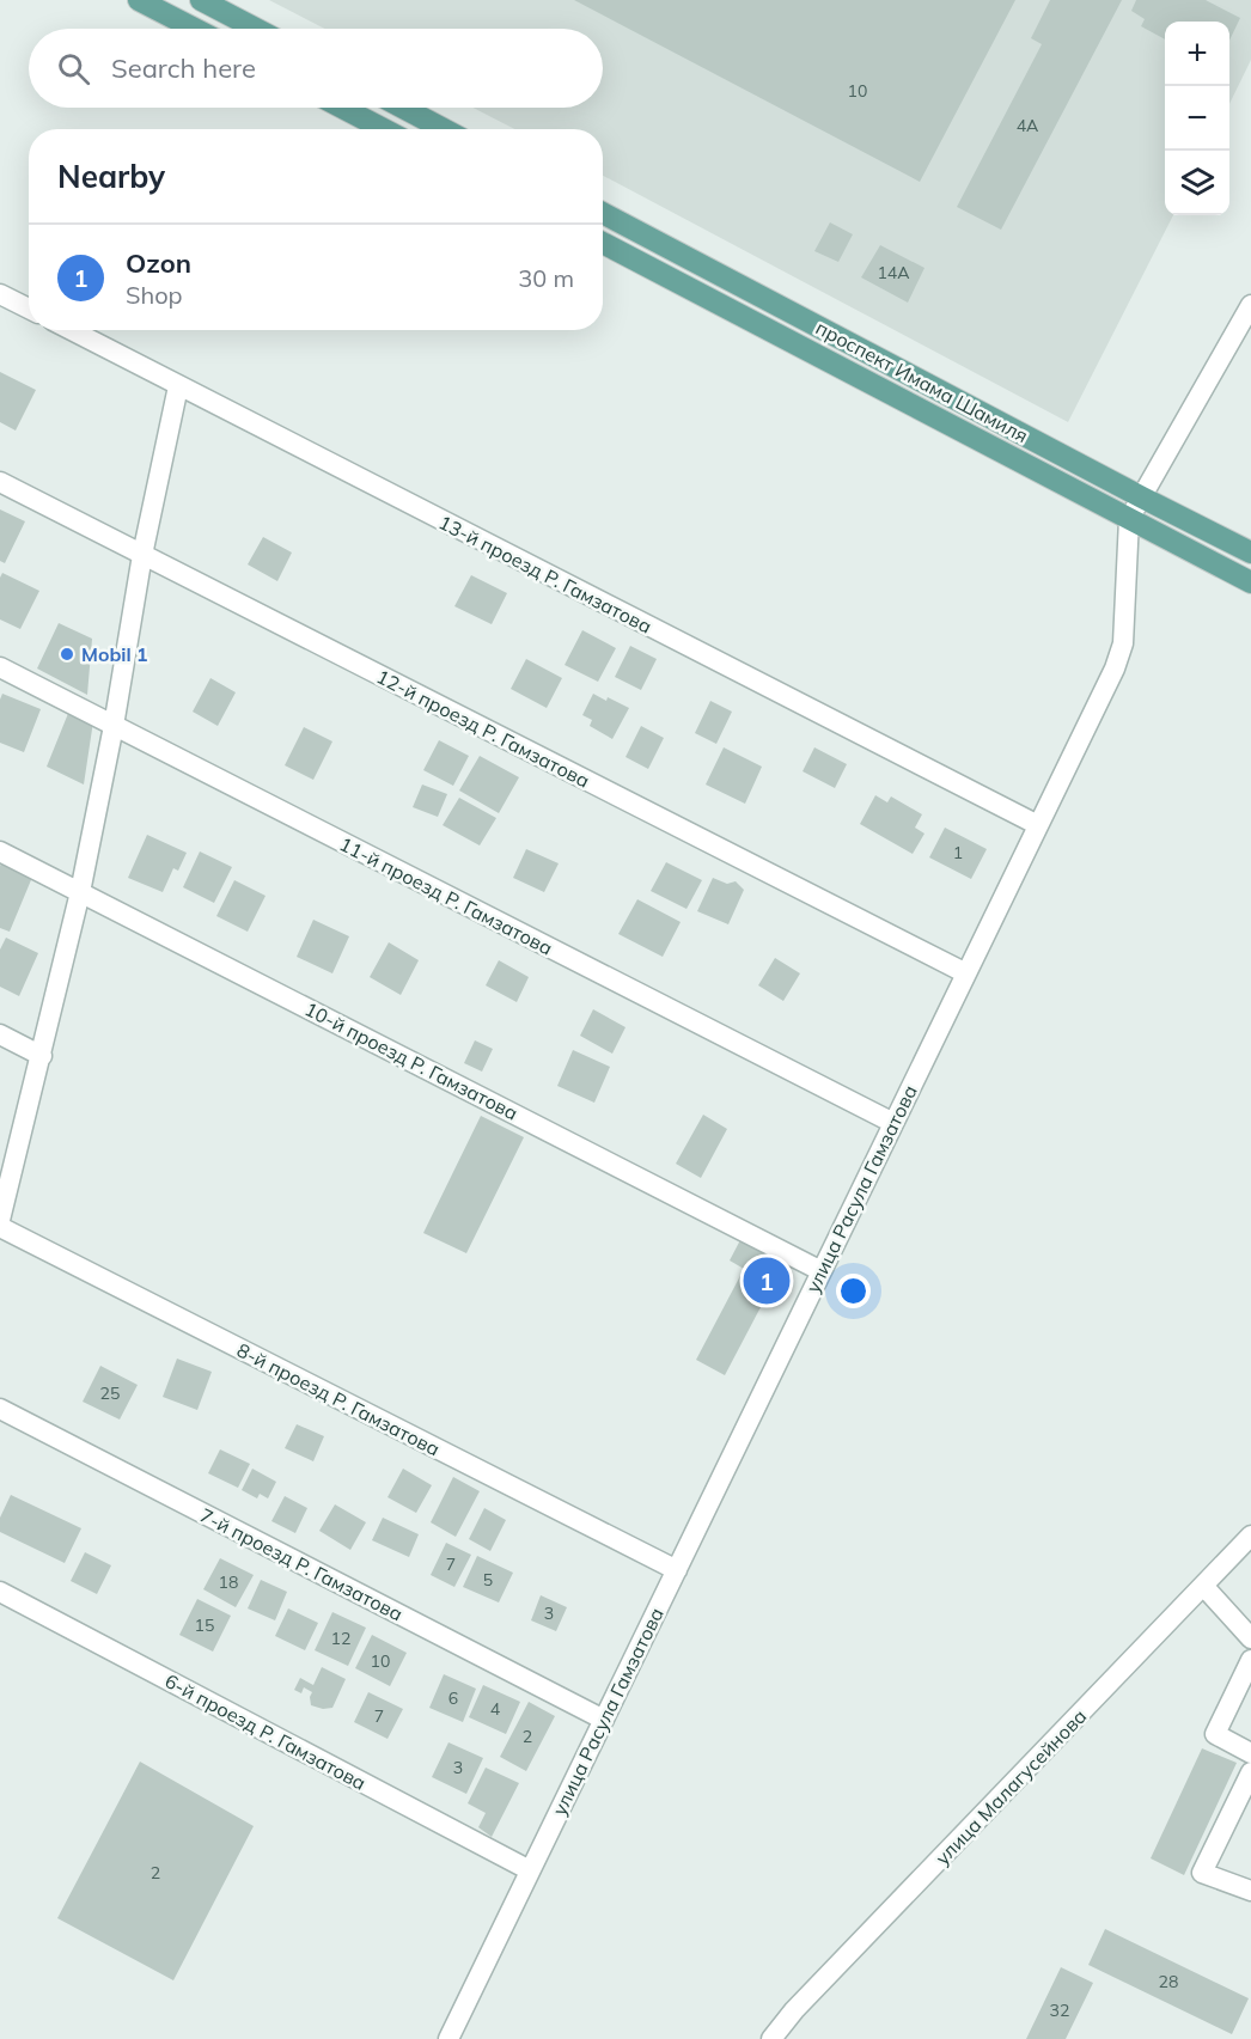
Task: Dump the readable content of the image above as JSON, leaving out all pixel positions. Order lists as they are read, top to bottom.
{
  "streets": {
    "main road": ["проспект Имама Шамиля"],
    "street": [
      "13-й проезд Р. Гамзатова",
      "12-й проезд Р. Гамзатова",
      "11-й проезд Р. Гамзатова",
      "10-й проезд Р. Гамзатова",
      "улица Расула Гамзатова",
      "8-й проезд Р. Гамзатова",
      "7-й проезд Р. Гамзатова",
      "6-й проезд Р. Гамзатова",
      "улица Малагусейнова"
    ]
  },
  "crossings": [
    ["проспект Имама Шамиля", "улица Расула Гамзатова"],
    ["13-й проезд Р. Гамзатова", "улица Расула Гамзатова"],
    ["12-й проезд Р. Гамзатова", "улица Расула Гамзатова"],
    ["11-й проезд Р. Гамзатова", "улица Расула Гамзатова"],
    ["10-й проезд Р. Гамзатова", "улица Расула Гамзатова"],
    ["улица Расула Гамзатова", "8-й проезд Р. Гамзатова"],
    ["улица Расула Гамзатова", "7-й проезд Р. Гамзатова"],
    ["улица Расула Гамзатова", "6-й проезд Р. Гамзатова"]
  ],
  "places": ["Mobil 1"],
  "house_numbers": [
    "10",
    "4А",
    "14А",
    "1",
    "25",
    "7",
    "5",
    "18",
    "3",
    "15",
    "12",
    "10",
    "6",
    "4",
    "7",
    "2",
    "3",
    "2",
    "28",
    "32"
  ],
  "page": {
    "map_buttons": ["+", "−"],
    "search": "Search here",
    "heading": "Nearby",
    "list": [
      {
        "mark": "1",
        "name": "Ozon",
        "note": "Shop",
        "value": "30 m"
      }
    ],
    "pins": "1"
  }
}
